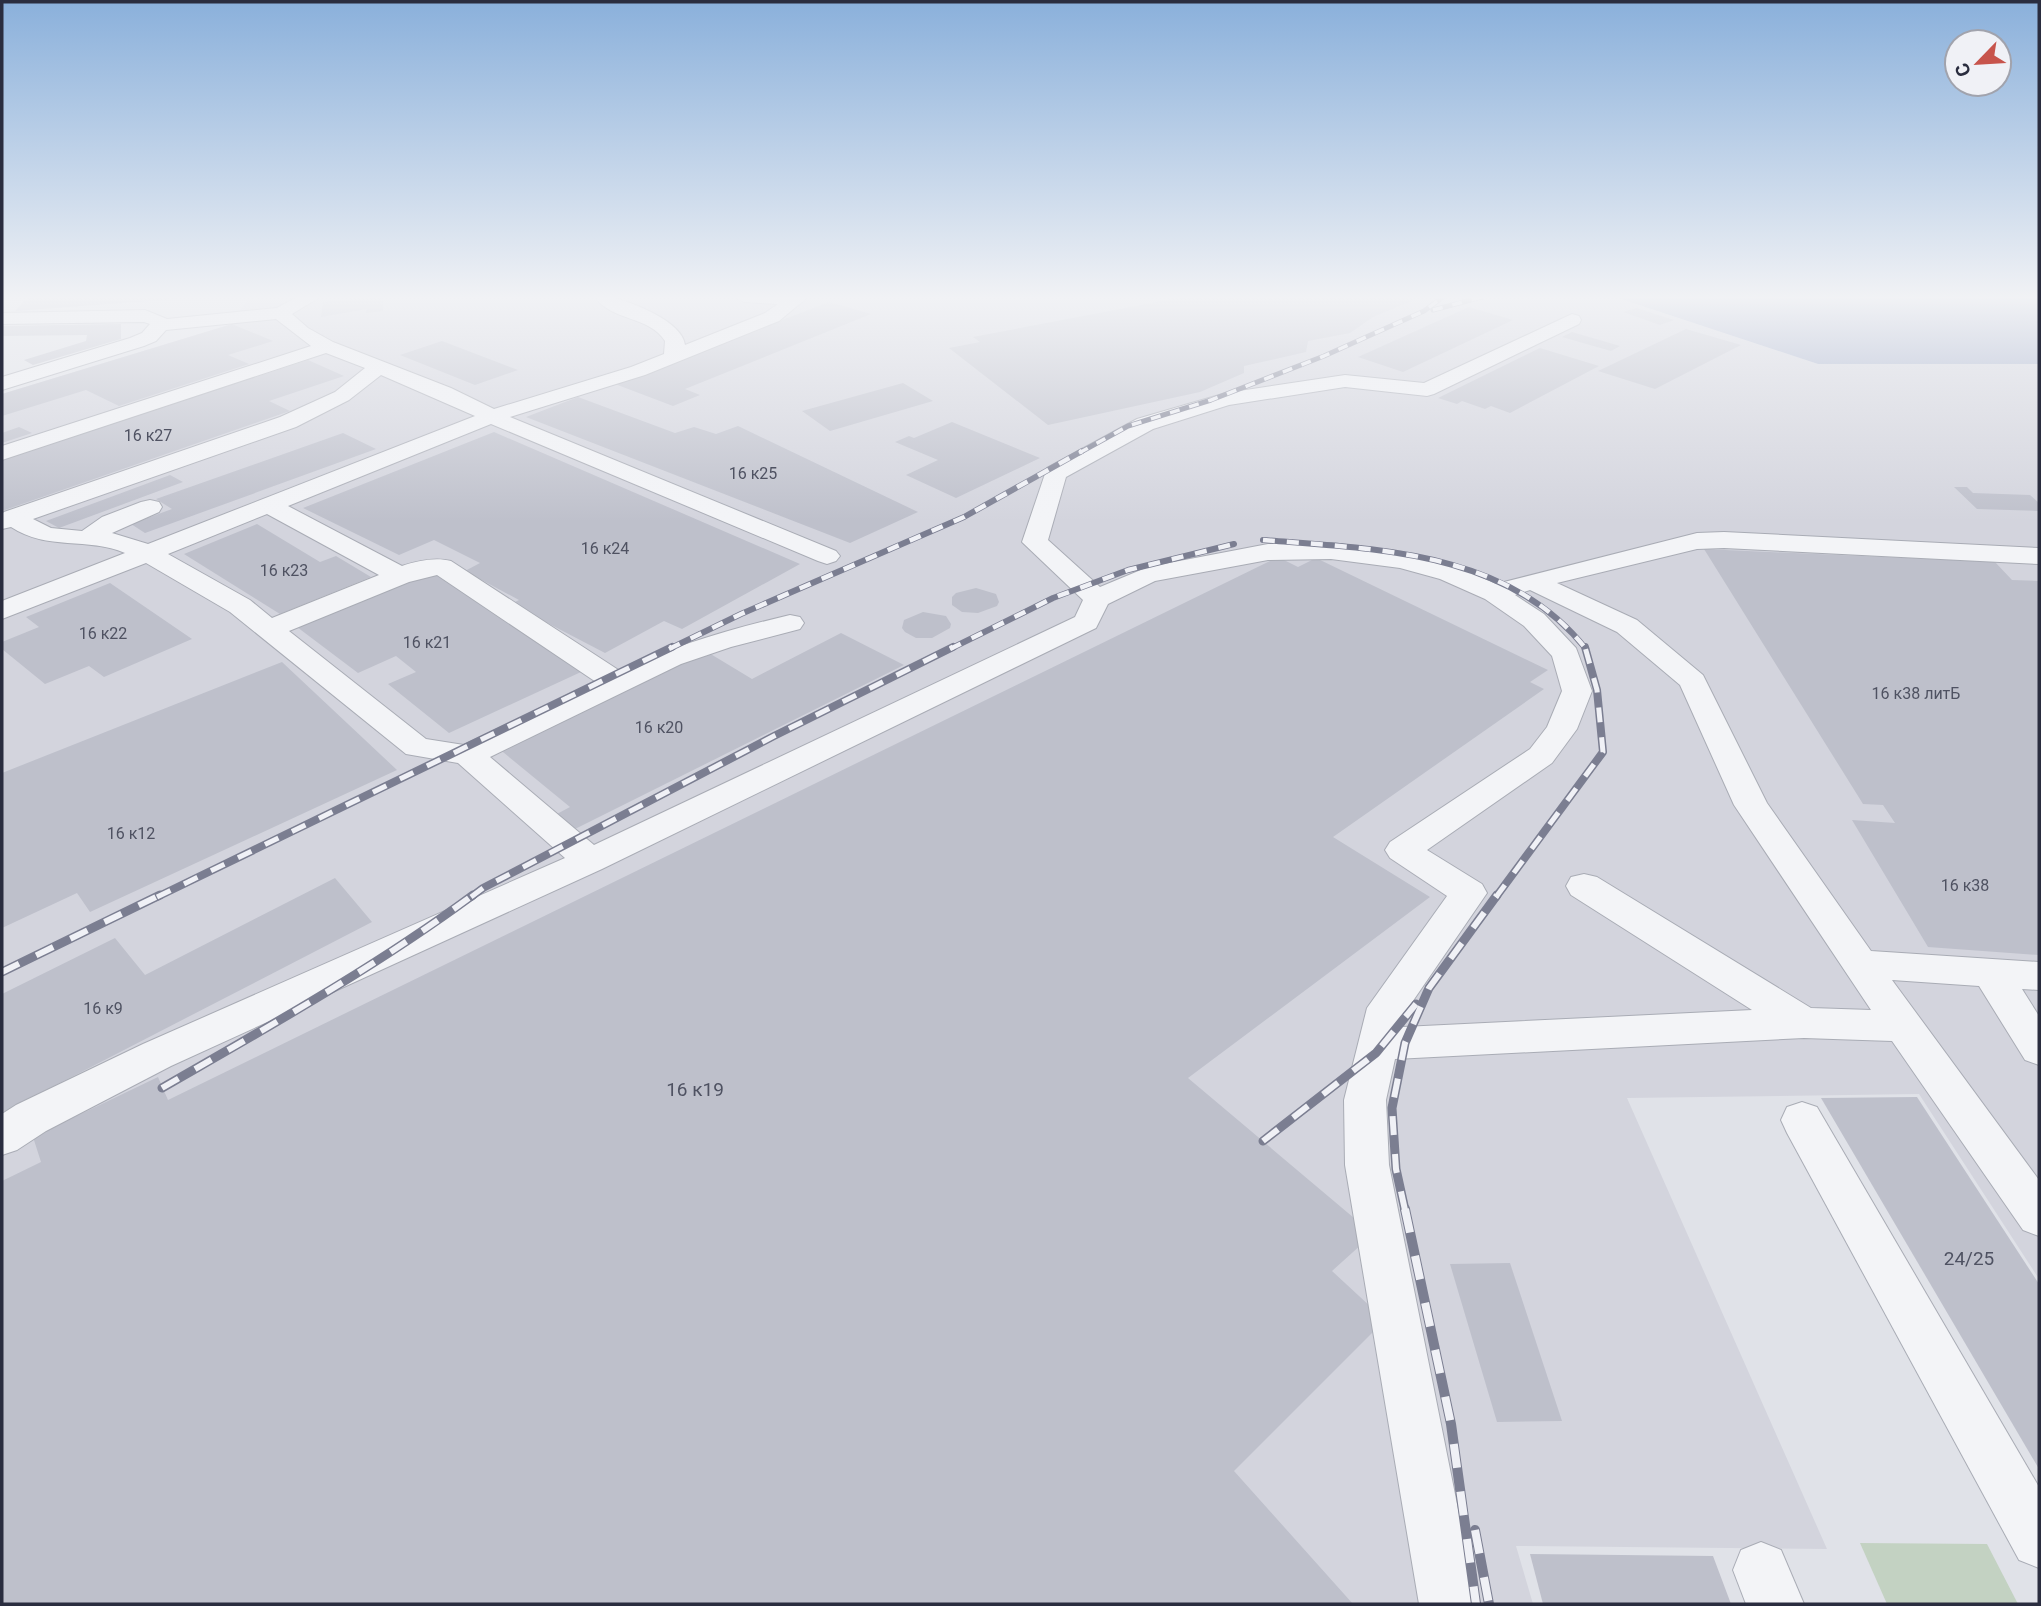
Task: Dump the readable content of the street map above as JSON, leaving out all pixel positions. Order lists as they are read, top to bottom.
{
  "house_numbers": [
    "16 к27",
    "16 к25",
    "16 к24",
    "16 к23",
    "16 к22",
    "16 к21",
    "16 к38 литБ",
    "16 к20",
    "16 к12",
    "16 к38",
    "16 к9",
    "16 к19",
    "24/25"
  ],
  "north": "bottom left"
}
